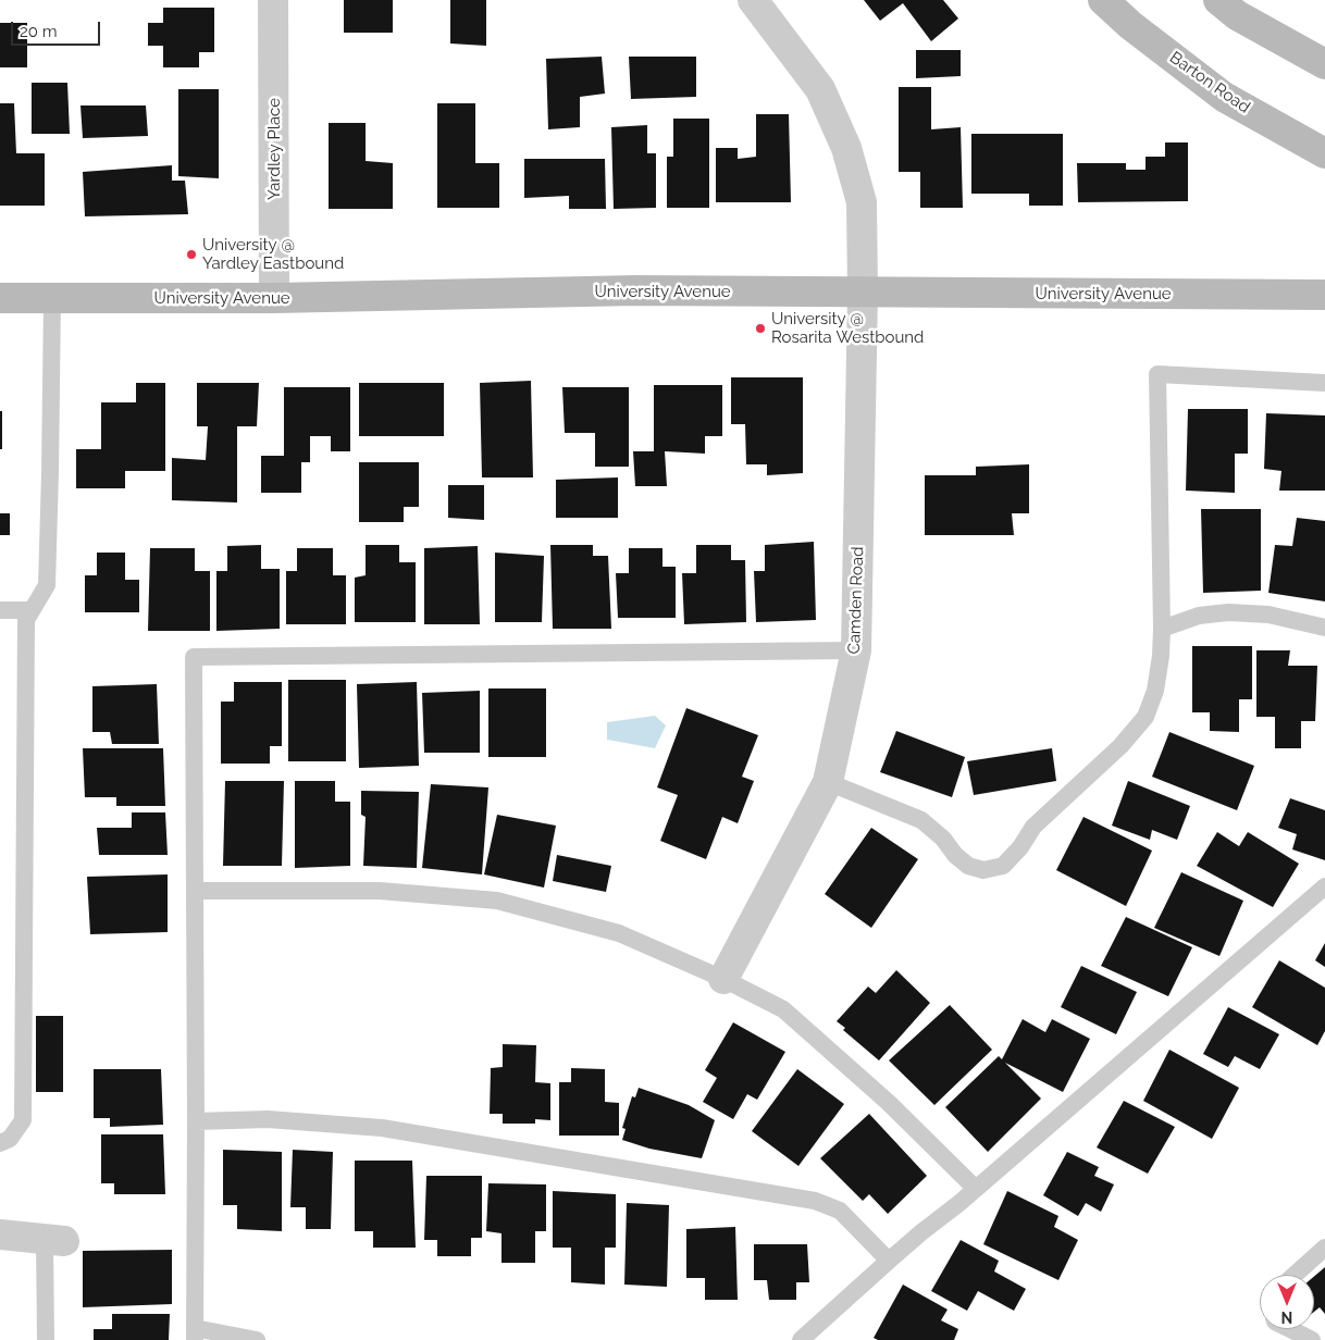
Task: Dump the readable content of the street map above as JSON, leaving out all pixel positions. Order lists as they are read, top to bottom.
{
  "streets": {
    "street": [
      "Barton Road",
      "Yardley Place",
      "University Avenue",
      "Camden Road"
    ]
  },
  "crossings": [
    ["Yardley Place", "University Avenue"],
    ["University Avenue", "Camden Road"]
  ],
  "places": ["University @ Yardley Eastbound", "University @ Rosarita Westbound"],
  "scale_bar": "20 m",
  "north": "bottom"
}
